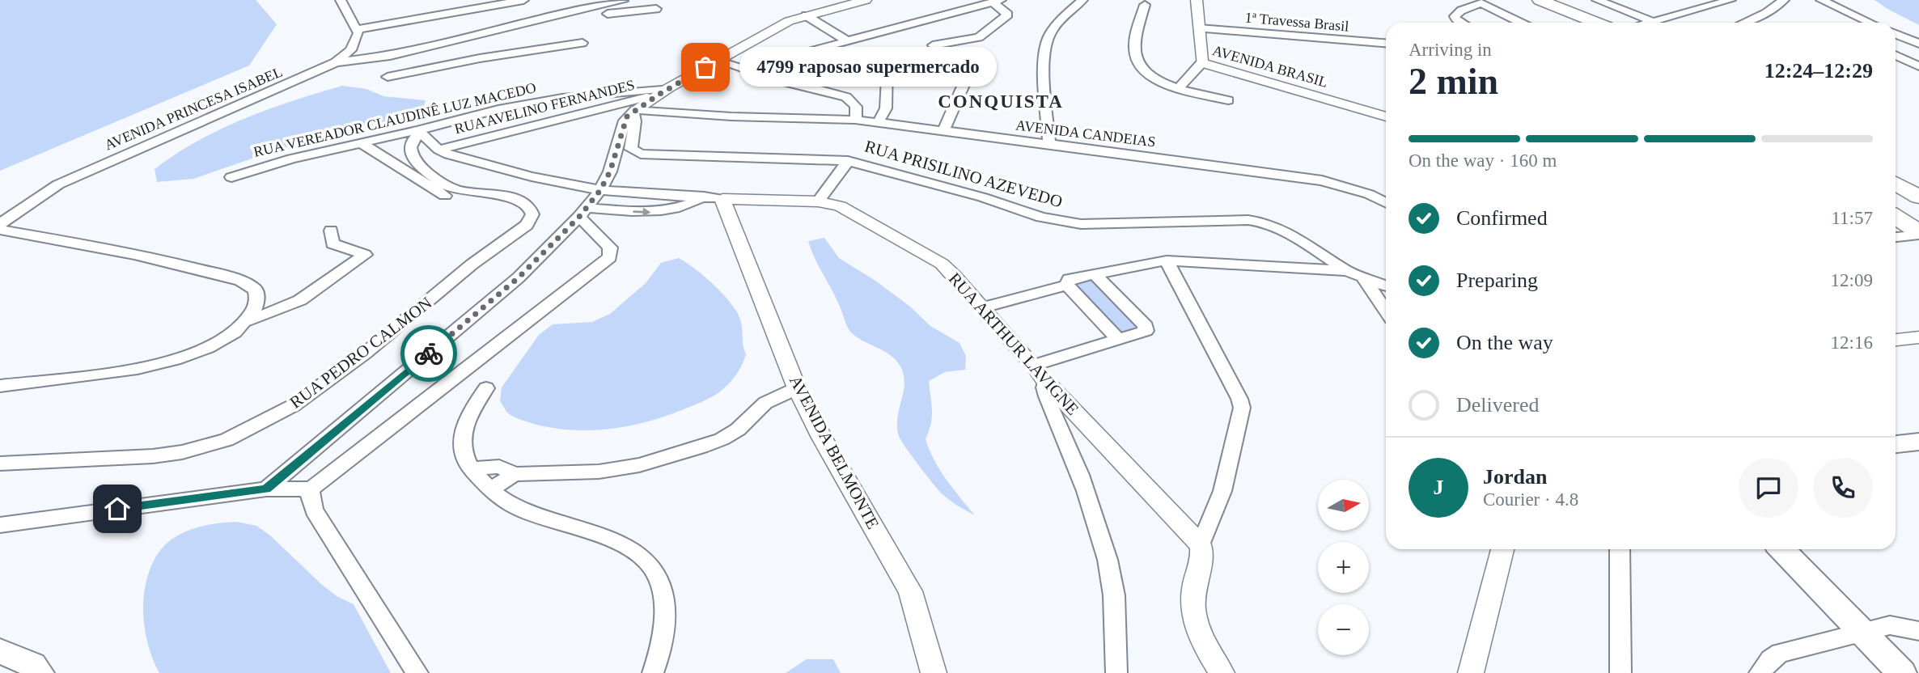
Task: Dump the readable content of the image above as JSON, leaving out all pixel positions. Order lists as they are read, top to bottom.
{
  "streets": {
    "street": [
      "1ª Travessa Brasil",
      "AVENIDA BRASIL",
      "RUA AVELINO FERNANDES",
      "AVENIDA PRINCESA ISABEL",
      "RUA VEREADOR CLAUDINÊ LUZ MACEDO",
      "AVENIDA CANDEIAS",
      "RUA PRISILINO AZEVEDO",
      "RUA ARTHUR LAVIGNE",
      "RUA PEDRO CALMON",
      "AVENIDA BELMONTE"
    ]
  },
  "crossings": [
    ["1ª Travessa Brasil", "AVENIDA BRASIL"],
    ["RUA AVELINO FERNANDES", "RUA VEREADOR CLAUDINÊ LUZ MACEDO"],
    ["RUA AVELINO FERNANDES", "RUA ARTHUR LAVIGNE"],
    ["RUA AVELINO FERNANDES", "RUA PEDRO CALMON"],
    ["RUA AVELINO FERNANDES", "AVENIDA BELMONTE"],
    ["RUA VEREADOR CLAUDINÊ LUZ MACEDO", "RUA PEDRO CALMON"],
    ["AVENIDA CANDEIAS", "RUA PRISILINO AZEVEDO"],
    ["RUA ARTHUR LAVIGNE", "AVENIDA BELMONTE"]
  ],
  "districts": ["CONQUISTA"],
  "places": ["4799 raposao supermercado"],
  "north": "right",
  "page": {
    "heading": ["2 min", "Arriving in", "12:24–12:29"],
    "panel": ["Jordan", "Courier · 4.8"],
    "bubble": "4799 raposao supermercado",
    "bar": "On the way · 160 m",
    "list": [
      ["Confirmed", "11:57"],
      ["Preparing", "12:09"],
      ["On the way", "12:16"],
      "Delivered"
    ],
    "round": "J",
    "map_buttons": ["+", "−"]
  }
}
